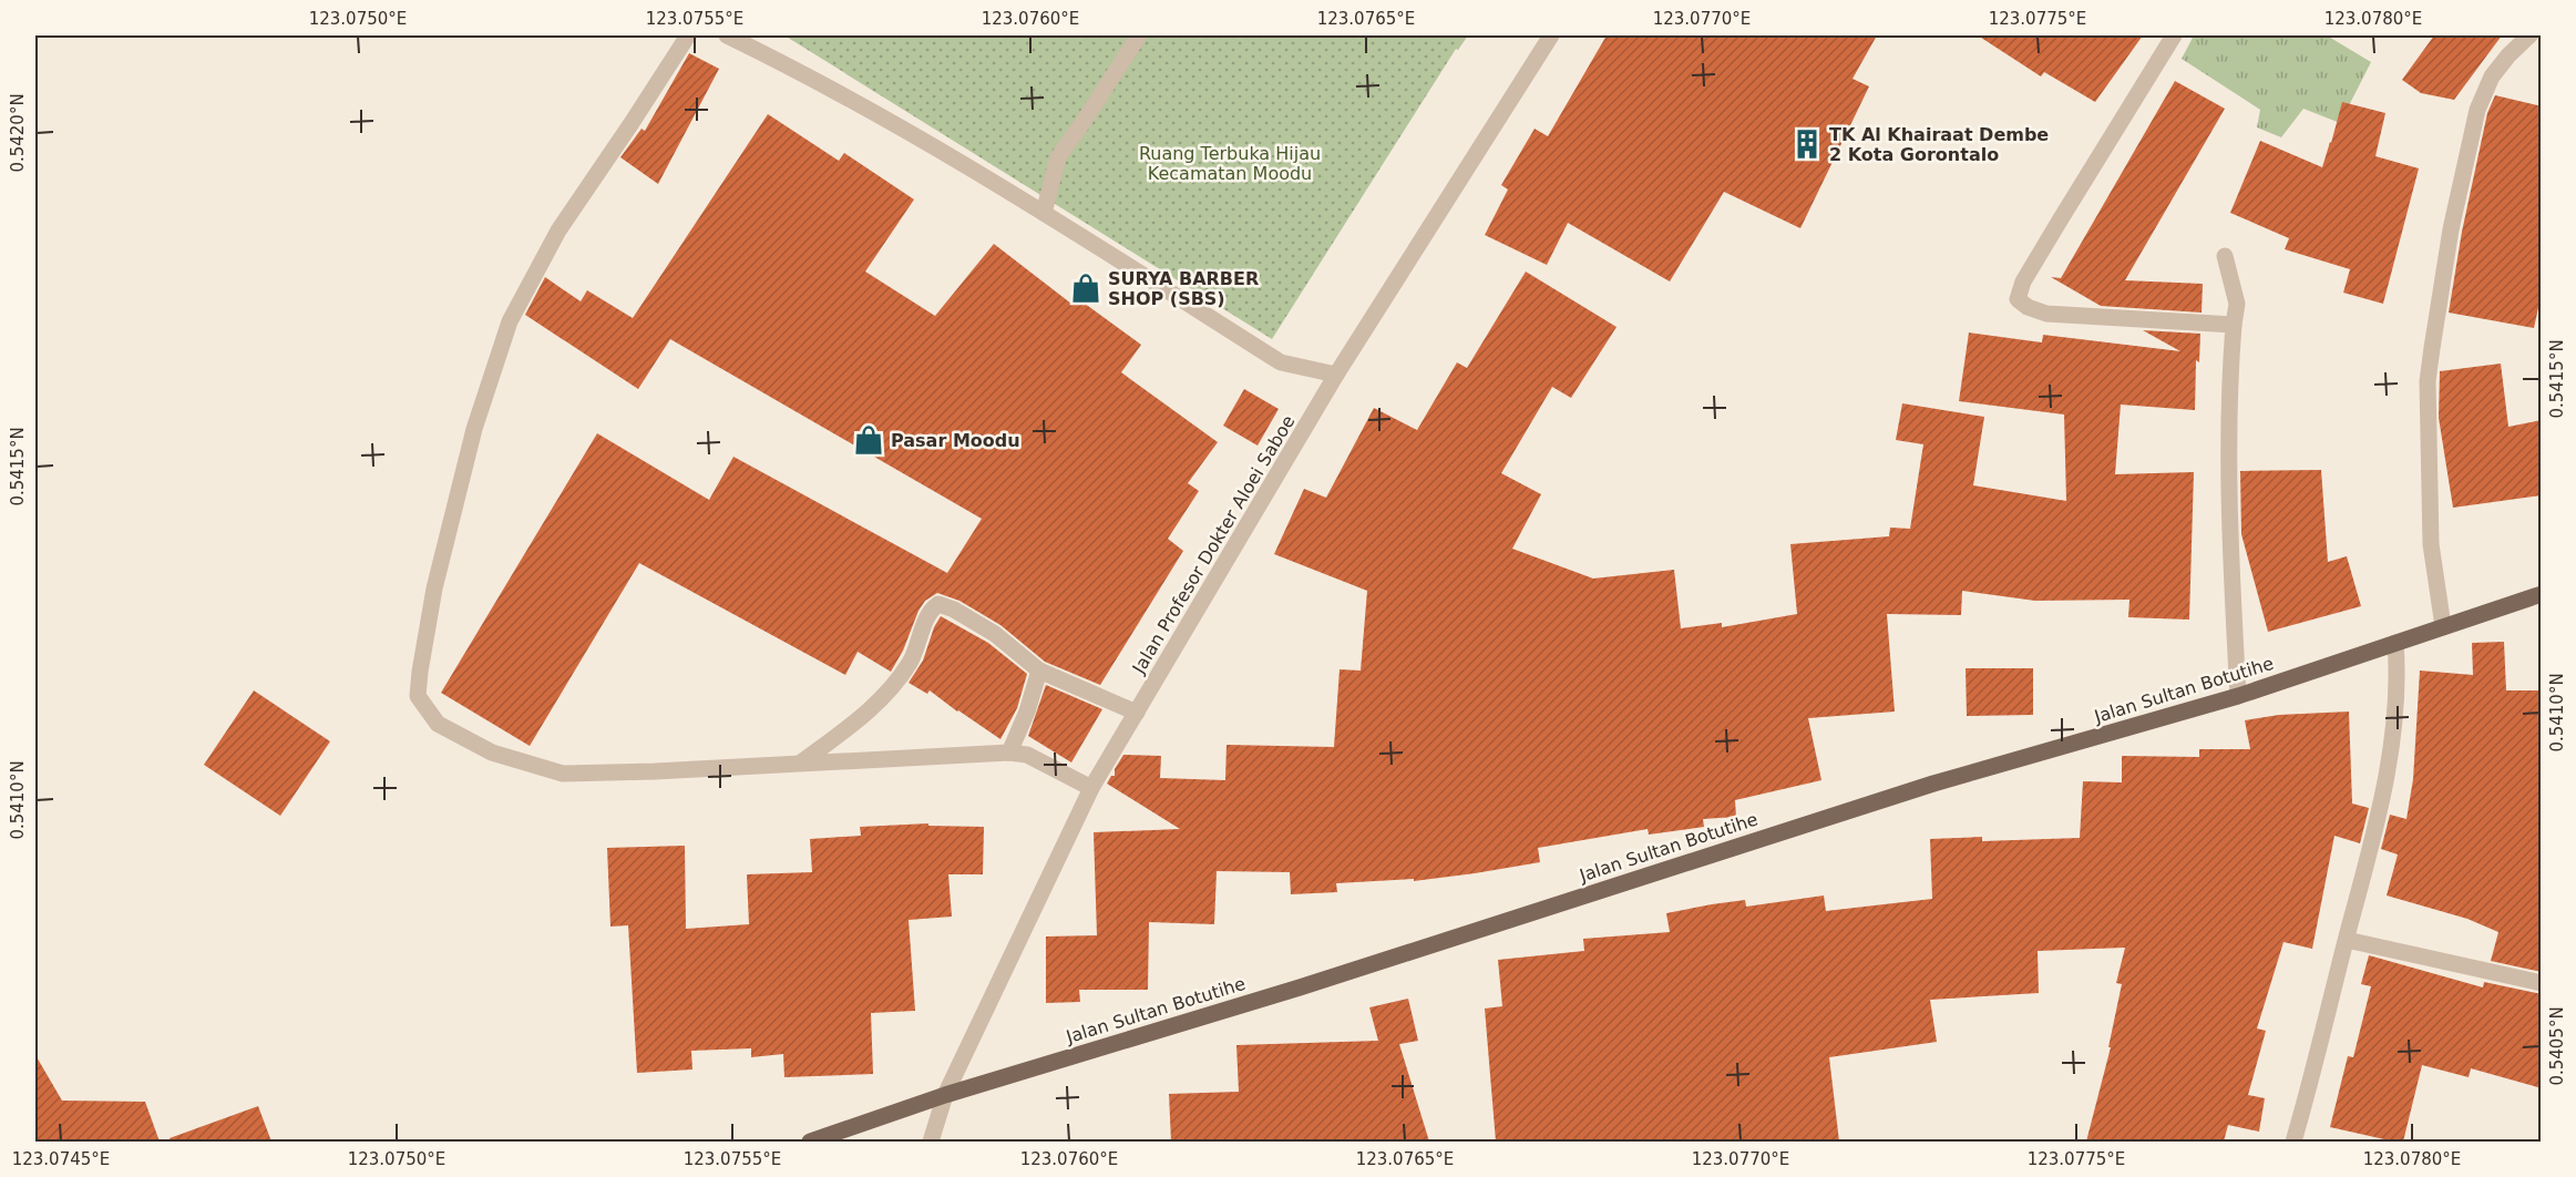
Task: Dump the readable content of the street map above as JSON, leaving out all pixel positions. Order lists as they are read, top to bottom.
{
  "streets": {
    "main road": ["Jalan Sultan Botutihe"],
    "street": ["Jalan Profesor Dokter Aloei Saboe"]
  },
  "crossings": [
    ["Jalan Profesor Dokter Aloei Saboe", "Jalan Sultan Botutihe"]
  ],
  "parks": ["Ruang Terbuka Hijau Kecamatan Moodu"],
  "places": {
    "building": ["TK Al Khairaat Dembe 2 Kota Gorontalo"],
    "shop": ["SURYA BARBER SHOP (SBS)", "Pasar Moodu"]
  },
  "coordinates": [
    "123.0750°E",
    "123.0755°E",
    "123.0760°E",
    "123.0765°E",
    "123.0770°E",
    "123.0775°E",
    "123.0780°E",
    "0.5420°N",
    "0.5415°N",
    "0.5410°N",
    "0.5405°N",
    "123.0745°E"
  ]
}
